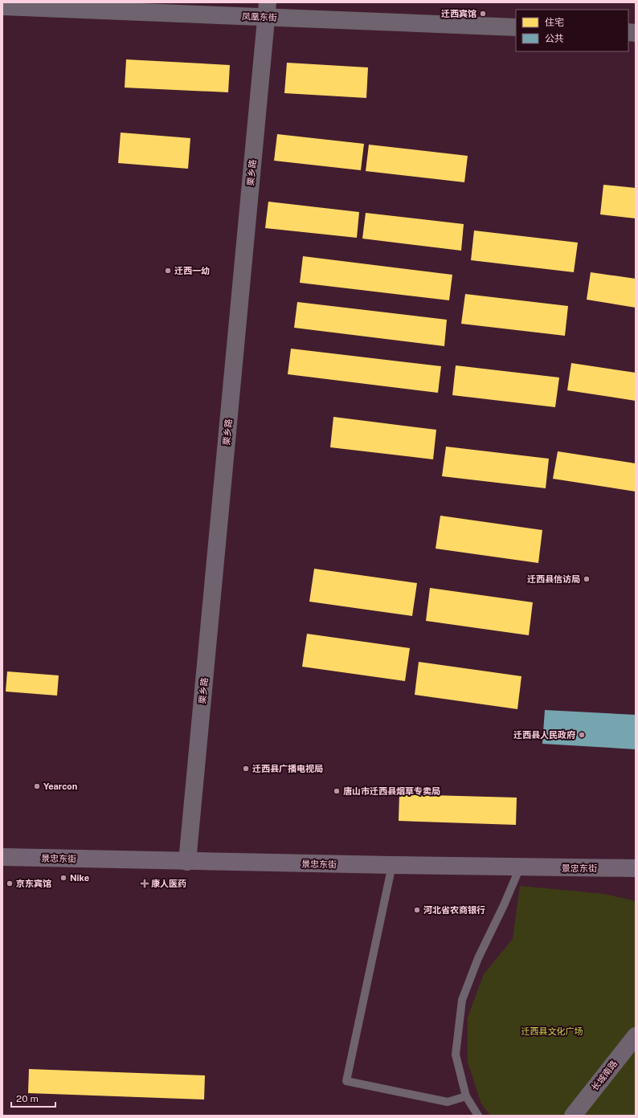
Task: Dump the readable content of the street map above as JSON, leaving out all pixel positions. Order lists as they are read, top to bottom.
{
  "streets": {
    "main road": ["景忠东街"],
    "street": ["凤凰东街", "栗乡路", "长城南路"]
  },
  "crossings": [
    ["凤凰东街", "栗乡路"],
    ["栗乡路", "景忠东街"]
  ],
  "parks": ["迁西县文化广场"],
  "places": {
    "other": [
      "迁西宾馆",
      "迁西一幼",
      "迁西县信访局",
      "迁西县人民政府",
      "迁西县广播电视局",
      "Yearcon",
      "唐山市迁西县烟草专卖局",
      "Nike",
      "京东宾馆",
      "河北省农商银行"
    ],
    "health": ["康人医药"]
  },
  "legend": ["住宅", "公共"],
  "scale_bar": "20 m"
}
